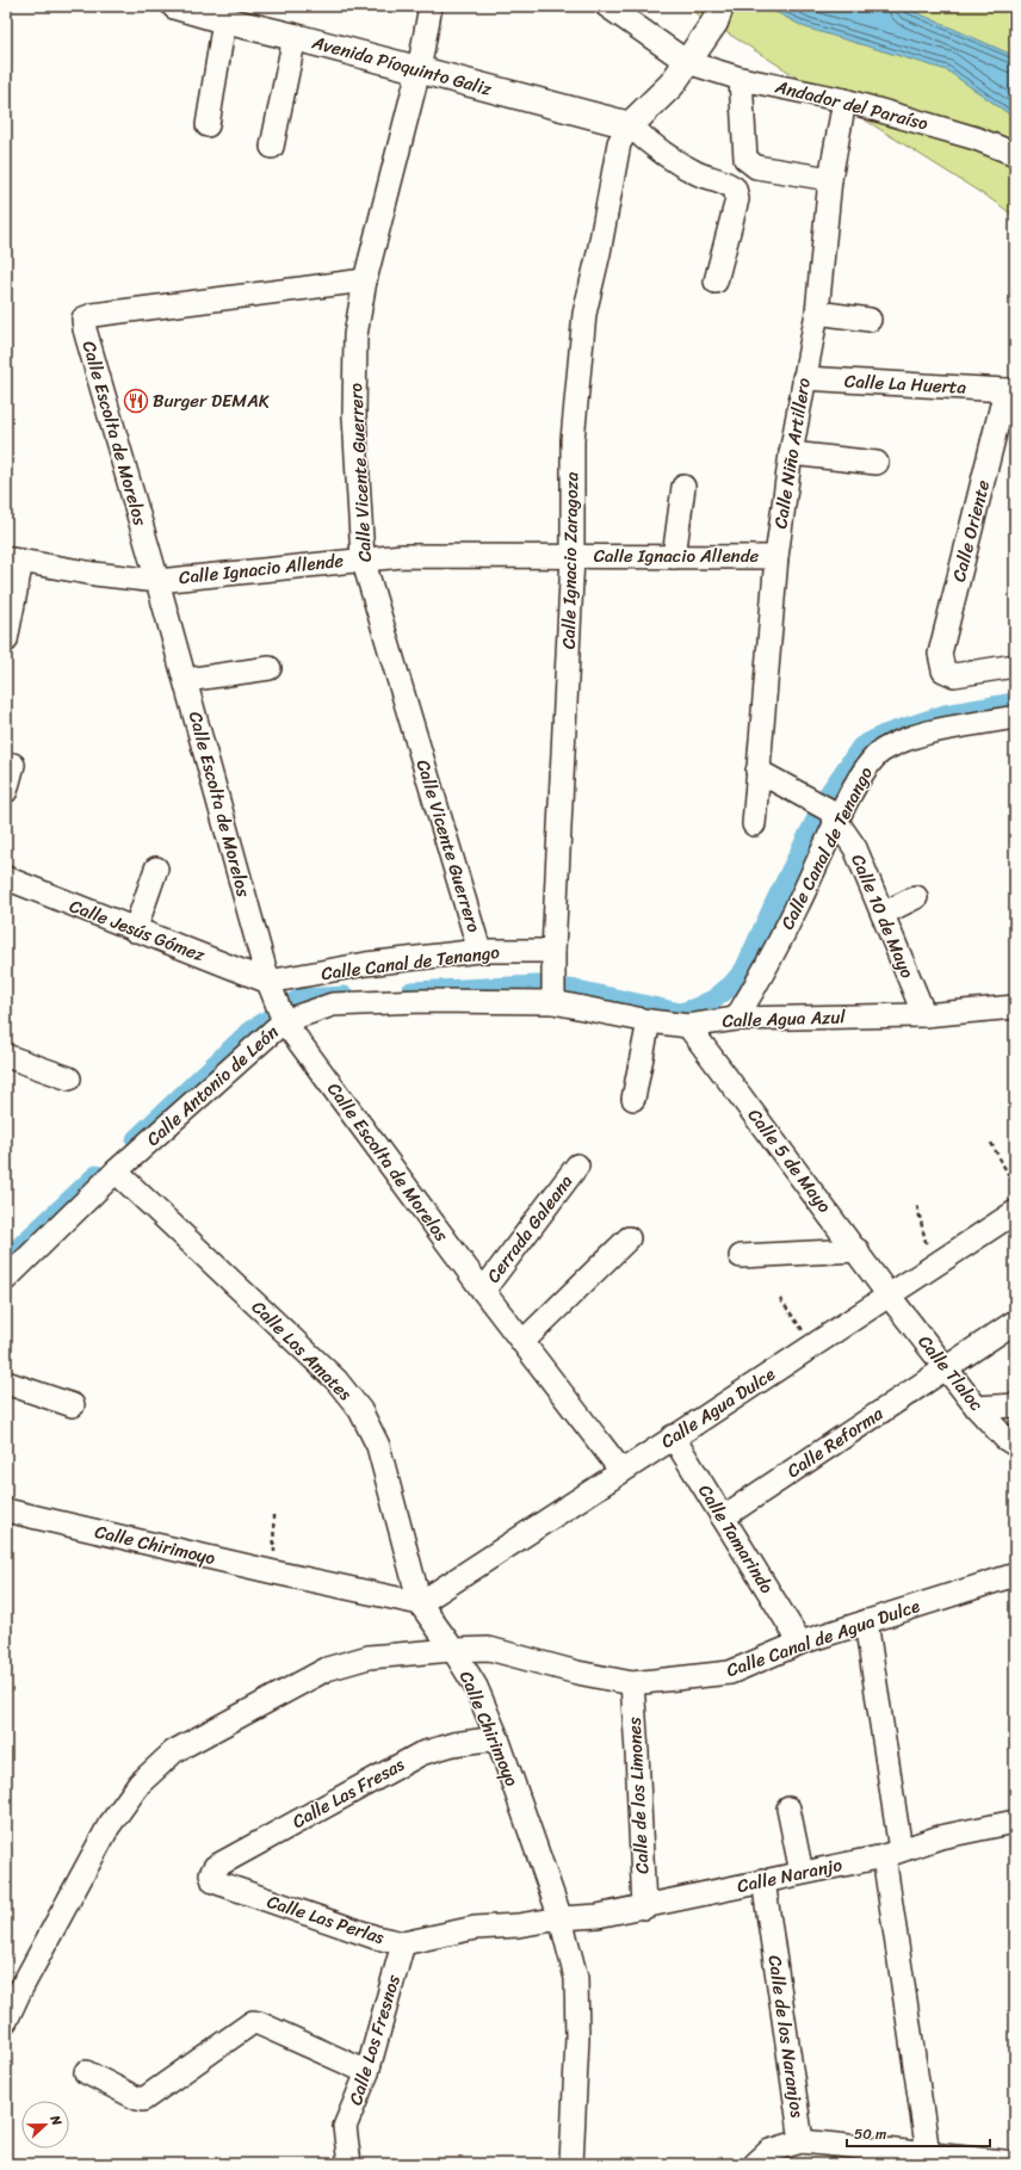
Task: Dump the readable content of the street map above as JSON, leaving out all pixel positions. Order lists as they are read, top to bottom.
{
  "streets": {
    "street": [
      "Avenida Píoquinto Galiz",
      "Andador del Paraíso",
      "Calle La Huerta",
      "Calle Escolta de Morelos",
      "Calle Niño Artillero",
      "Calle Vicente Guerrero",
      "Calle Oriente",
      "Calle Ignacio Allende",
      "Calle Ignacio Zaragoza",
      "Calle Canal de Tenango",
      "Calle 10 de Mayo",
      "Calle Jesús Gómez",
      "Calle Agua Azul",
      "Calle Antonio de León",
      "Calle 5 de Mayo",
      "Cerrada Galeana",
      "Calle Los Amates",
      "Calle Tlaloc",
      "Calle Agua Dulce",
      "Calle Reforma",
      "Calle Tamarindo",
      "Calle Chirimoyo",
      "Calle Canal de Agua Dulce",
      "Calle Las Fresas",
      "Calle de los Limones",
      "Calle Naranjo",
      "Calle Las Perlas",
      "Calle de los Naranjos",
      "Calle Los Fresnos"
    ]
  },
  "crossings": [
    ["Avenida Píoquinto Galiz", "Calle Vicente Guerrero"],
    ["Avenida Píoquinto Galiz", "Calle Ignacio Zaragoza"],
    ["Andador del Paraíso", "Calle Niño Artillero"],
    ["Calle La Huerta", "Calle Niño Artillero"],
    ["Calle La Huerta", "Calle Oriente"],
    ["Calle Escolta de Morelos", "Calle Vicente Guerrero"],
    ["Calle Escolta de Morelos", "Calle Ignacio Allende"],
    ["Calle Escolta de Morelos", "Calle Canal de Tenango"],
    ["Calle Escolta de Morelos", "Calle Jesús Gómez"],
    ["Calle Escolta de Morelos", "Calle Antonio de León"],
    ["Calle Escolta de Morelos", "Cerrada Galeana"],
    ["Calle Escolta de Morelos", "Calle Agua Dulce"],
    ["Calle Niño Artillero", "Calle Ignacio Allende"],
    ["Calle Vicente Guerrero", "Calle Ignacio Allende"],
    ["Calle Vicente Guerrero", "Calle Canal de Tenango"],
    ["Calle Ignacio Allende", "Calle Ignacio Zaragoza"],
    ["Calle Ignacio Zaragoza", "Calle Canal de Tenango"],
    ["Calle Ignacio Zaragoza", "Calle Agua Azul"],
    ["Calle Ignacio Zaragoza", "Calle Antonio de León"],
    ["Calle Canal de Tenango", "Calle 10 de Mayo"],
    ["Calle Canal de Tenango", "Calle Jesús Gómez"],
    ["Calle Canal de Tenango", "Calle Agua Azul"],
    ["Calle Canal de Tenango", "Calle Antonio de León"],
    ["Calle 10 de Mayo", "Calle Agua Azul"],
    ["Calle Jesús Gómez", "Calle Antonio de León"],
    ["Calle Agua Azul", "Calle Antonio de León"],
    ["Calle Agua Azul", "Calle 5 de Mayo"],
    ["Calle Antonio de León", "Calle Los Amates"],
    ["Calle 5 de Mayo", "Calle Tlaloc"],
    ["Calle 5 de Mayo", "Calle Agua Dulce"],
    ["Calle Los Amates", "Calle Agua Dulce"],
    ["Calle Los Amates", "Calle Chirimoyo"],
    ["Calle Tlaloc", "Calle Agua Dulce"],
    ["Calle Tlaloc", "Calle Reforma"],
    ["Calle Agua Dulce", "Calle Tamarindo"],
    ["Calle Agua Dulce", "Calle Chirimoyo"],
    ["Calle Reforma", "Calle Tamarindo"],
    ["Calle Tamarindo", "Calle Canal de Agua Dulce"],
    ["Calle Chirimoyo", "Calle Canal de Agua Dulce"],
    ["Calle Chirimoyo", "Calle Las Fresas"],
    ["Calle Chirimoyo", "Calle Naranjo"],
    ["Calle Chirimoyo", "Calle Las Perlas"],
    ["Calle Canal de Agua Dulce", "Calle de los Limones"],
    ["Calle Las Fresas", "Calle Las Perlas"],
    ["Calle de los Limones", "Calle Naranjo"],
    ["Calle Naranjo", "Calle Las Perlas"],
    ["Calle Naranjo", "Calle de los Naranjos"],
    ["Calle Las Perlas", "Calle Los Fresnos"]
  ],
  "places": {
    "restaurant": ["Burger DEMAK"]
  },
  "scale_bar": "50 m",
  "north": "right"
}
